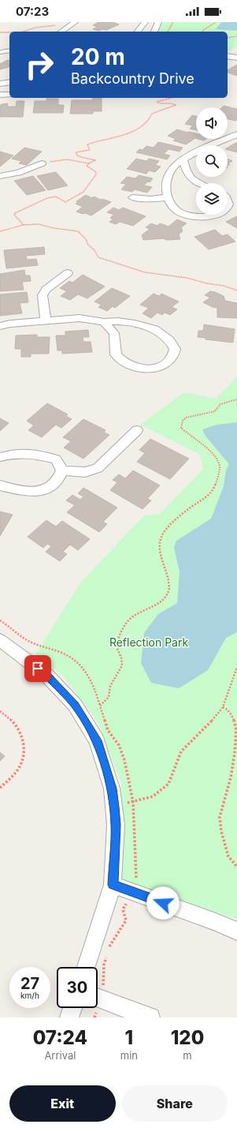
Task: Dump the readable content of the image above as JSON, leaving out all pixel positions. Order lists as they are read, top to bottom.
{
  "parks": ["Reflection Park"],
  "page": {
    "status": "07:23",
    "turn": ["20 m", "Backcountry Drive"],
    "speed": "27 km/h",
    "limit": "30",
    "eta": [
      "07:24",
      "Arrival",
      "1",
      "min",
      "120",
      "m"
    ],
    "buttons": ["Exit", "Share"]
  }
}
